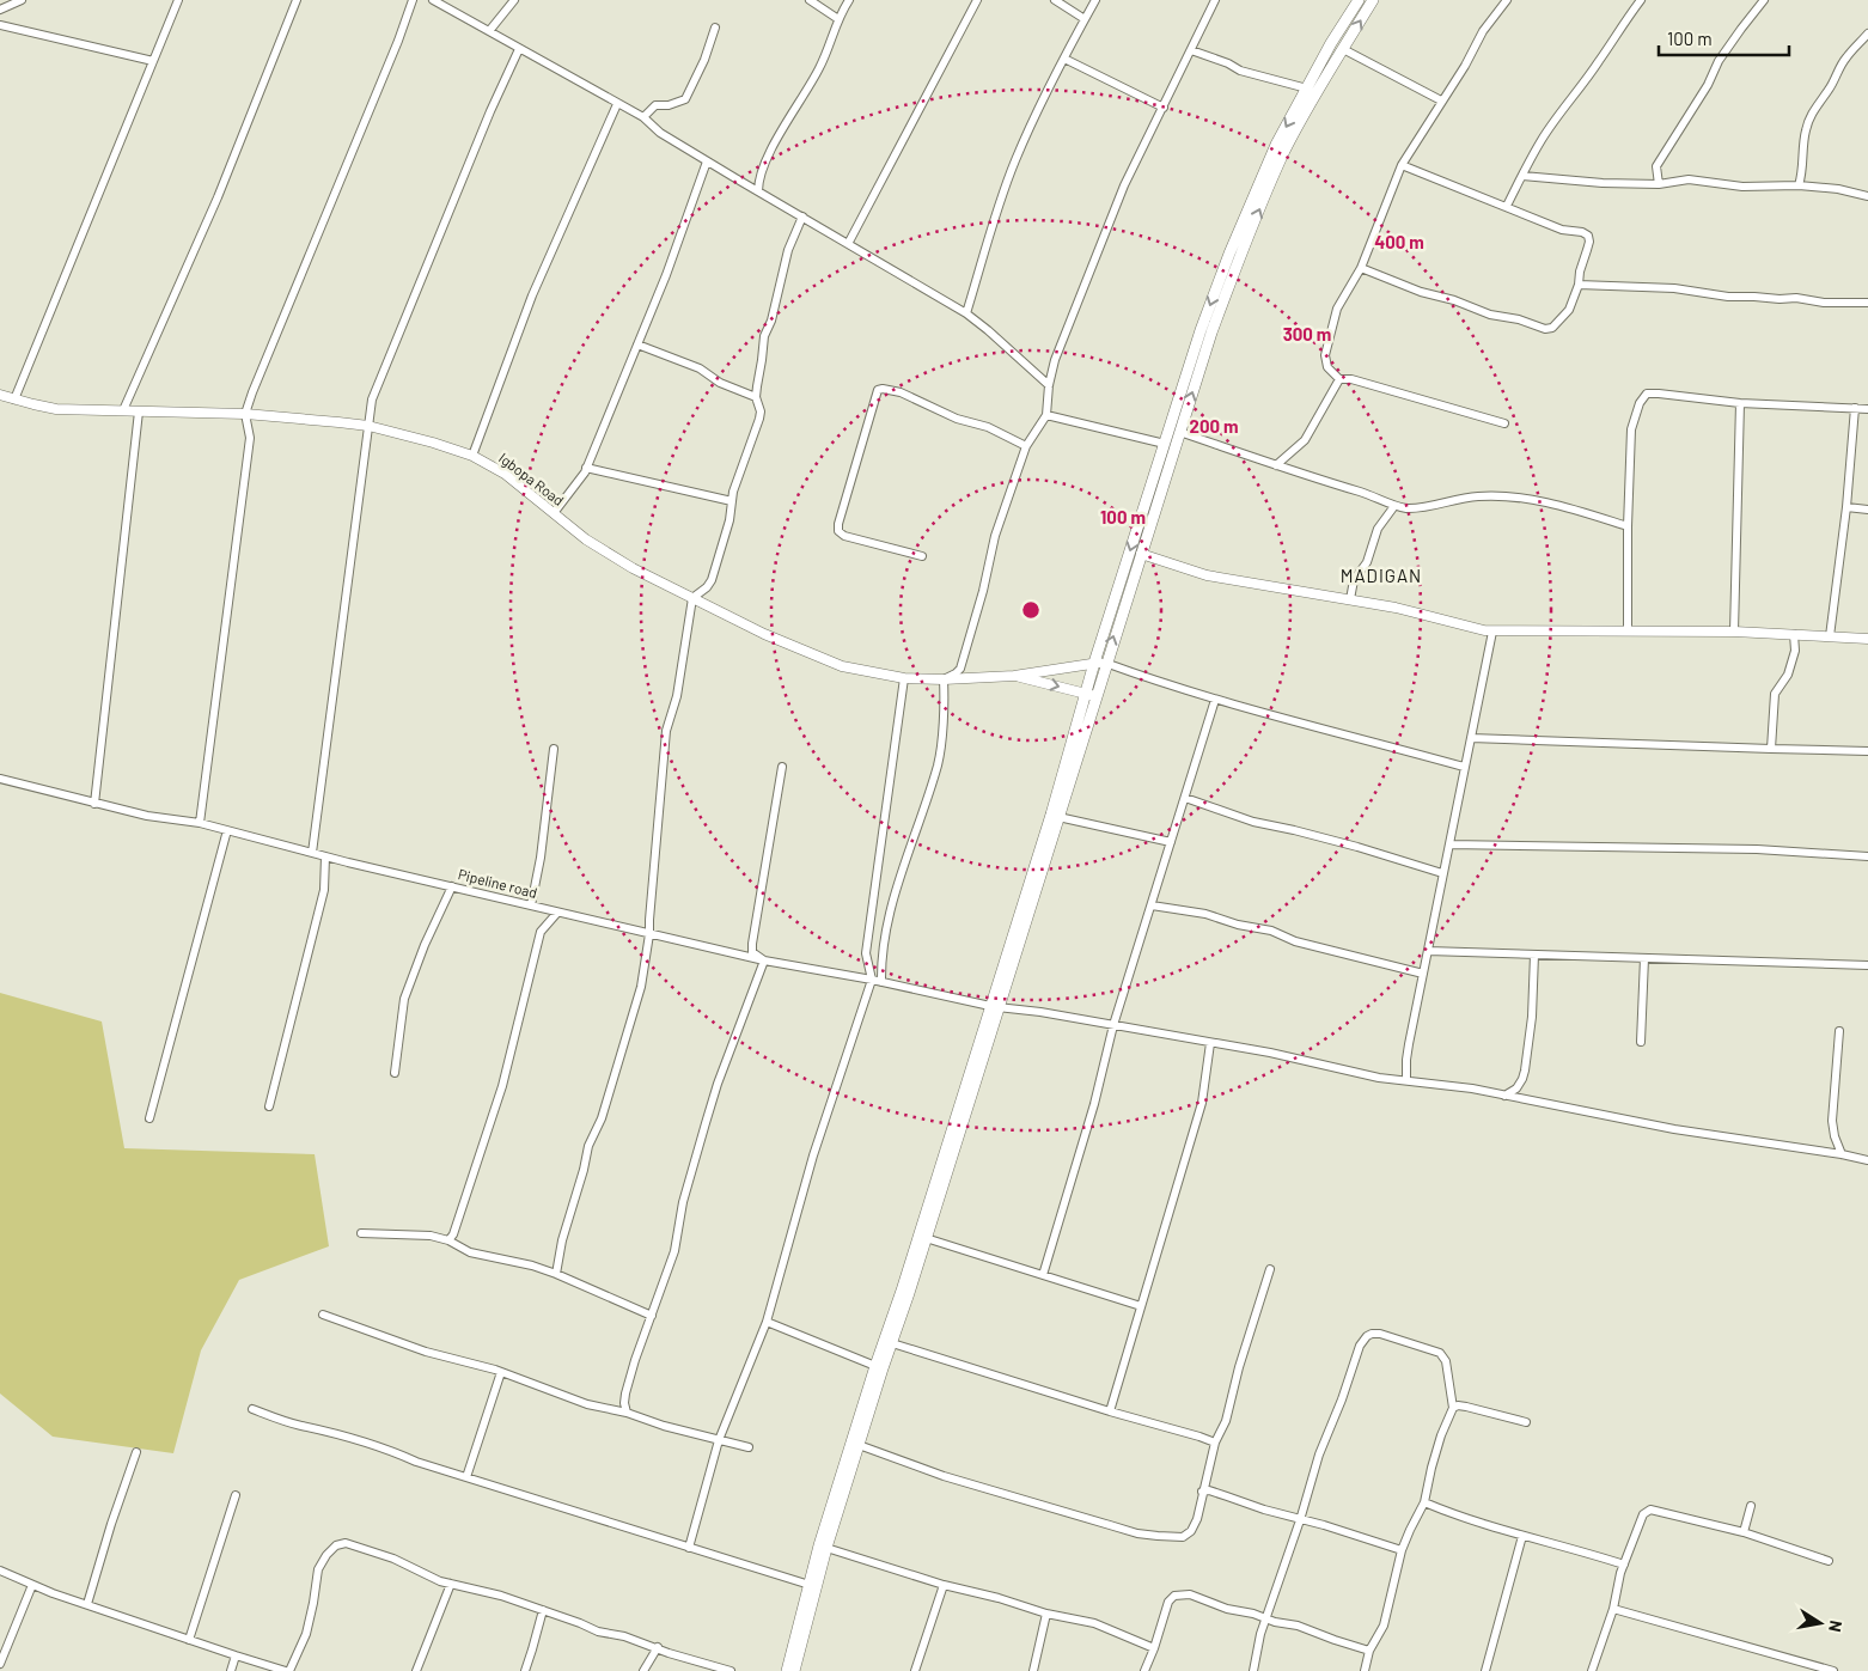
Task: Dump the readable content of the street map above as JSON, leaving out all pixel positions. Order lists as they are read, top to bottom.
{
  "streets": {
    "street": ["Igbopa Road", "Pipeline road"]
  },
  "districts": ["MADIGAN"],
  "scale_bar": "100 m",
  "north": "right",
  "rings": [
    "400 m",
    "300 m",
    "200 m",
    "100 m"
  ]
}
